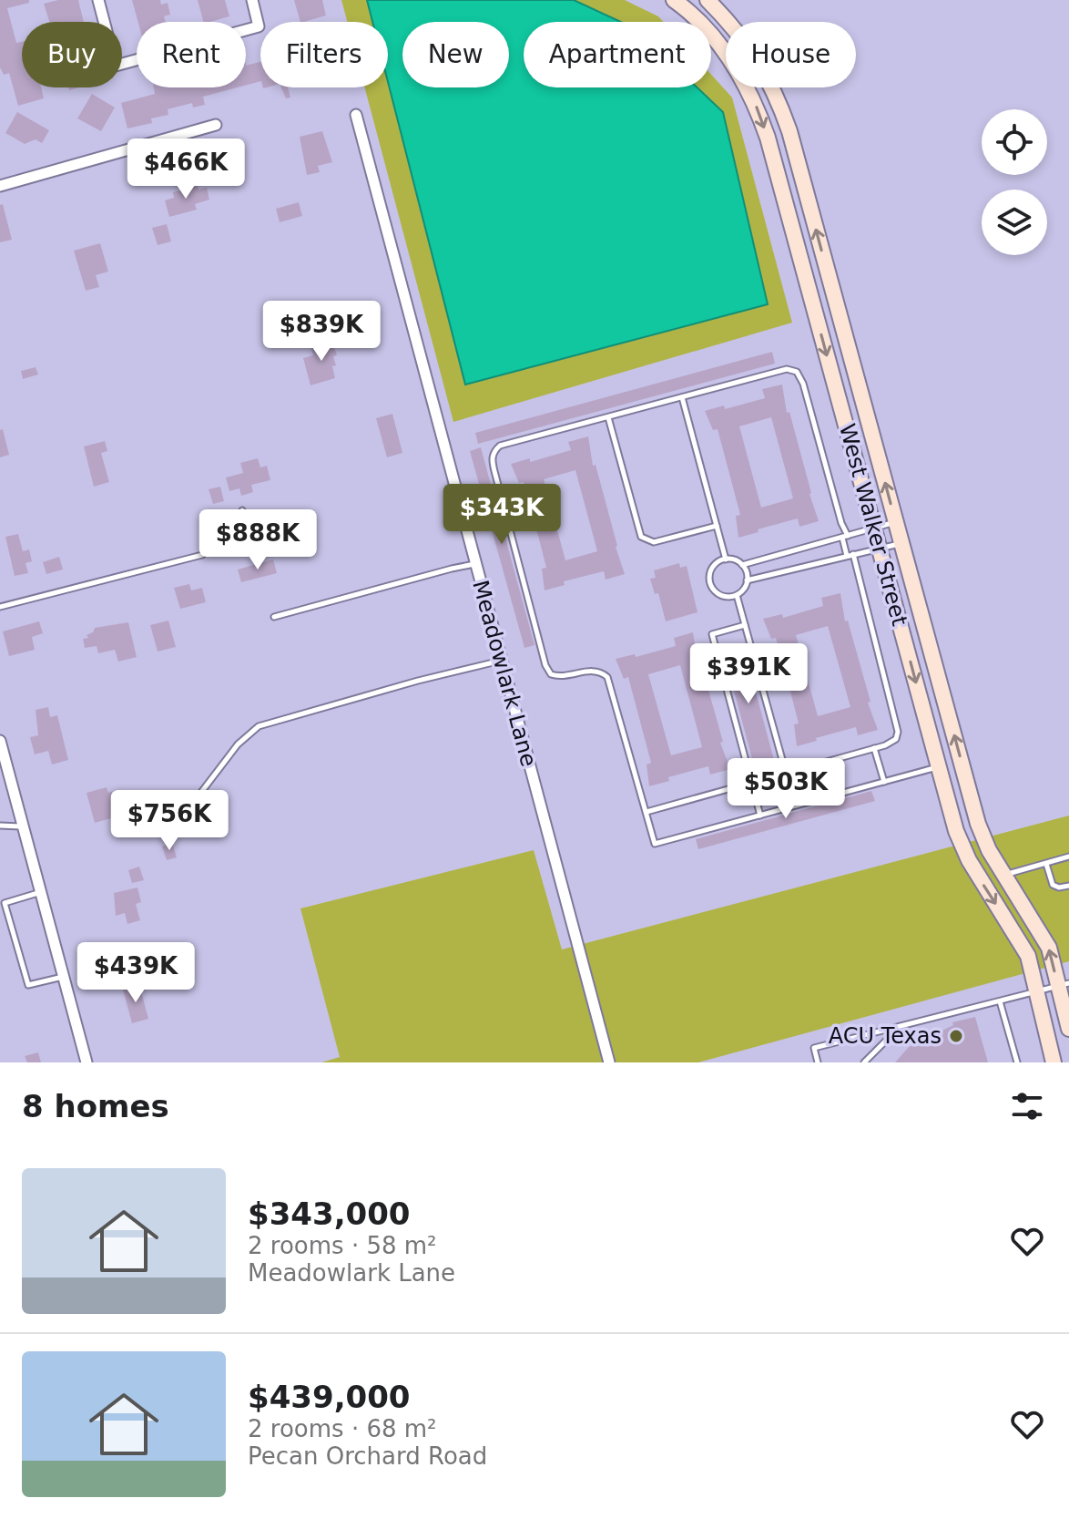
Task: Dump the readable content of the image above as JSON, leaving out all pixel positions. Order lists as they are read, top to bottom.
{
  "streets": {
    "street": ["West Walker Street", "Meadowlark Lane"]
  },
  "places": ["ACU Texas"],
  "page": {
    "chip": [
      "Buy",
      "Rent",
      "Filters",
      "New",
      "Apartment",
      "House"
    ],
    "price": [
      "$466K",
      "$839K",
      "$343K",
      "$888K",
      "$391K",
      "$503K",
      "$756K",
      "$439K"
    ],
    "heading": "8 homes",
    "list": [
      {
        "name": "$343,000",
        "note": "2 rooms · 58 m² · Meadowlark Lane"
      },
      {
        "name": "$439,000",
        "note": "2 rooms · 68 m² · Pecan Orchard Road"
      }
    ]
  }
}
